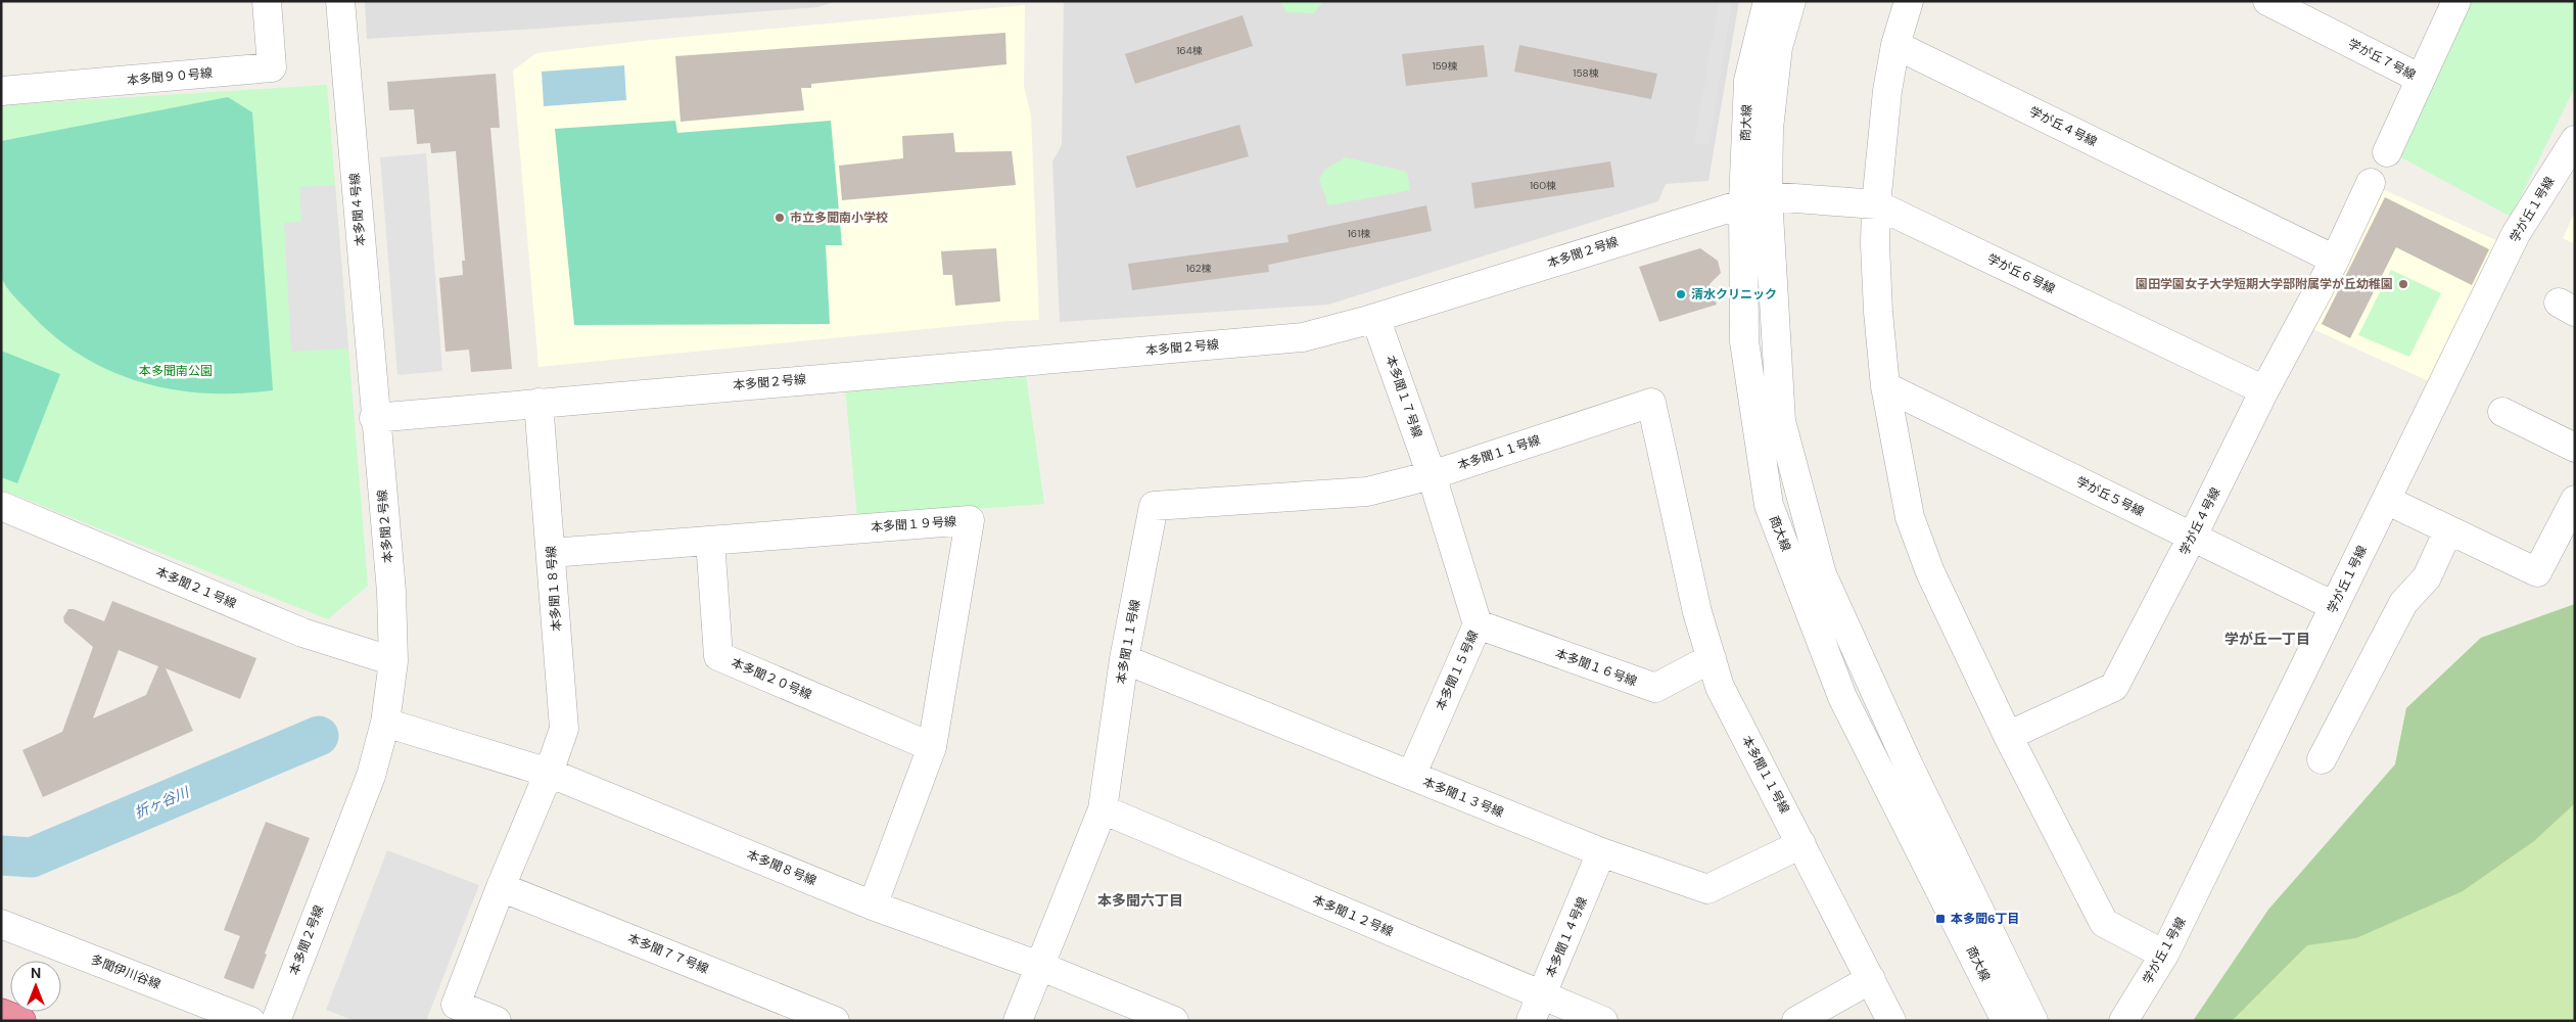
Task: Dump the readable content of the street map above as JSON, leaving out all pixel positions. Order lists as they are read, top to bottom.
{
  "streets": {
    "street": [
      "学が丘７号線",
      "本多聞９０号線",
      "商大線",
      "学が丘４号線",
      "本多聞４号線",
      "学が丘１号線",
      "本多聞２号線",
      "学が丘６号線",
      "本多聞１７号線",
      "本多聞１１号線",
      "学が丘５号線",
      "本多聞１９号線",
      "本多聞２１号線",
      "本多聞１８号線",
      "本多聞１６号線",
      "本多聞１５号線",
      "本多聞２０号線",
      "本多聞１３号線",
      "本多聞８号線",
      "本多聞１２号線",
      "本多聞１４号線",
      "本多聞７７号線",
      "多聞伊川谷線"
    ]
  },
  "crossings": [
    ["商大線", "本多聞２号線"],
    ["商大線", "学が丘６号線"],
    ["学が丘４号線", "学が丘６号線"],
    ["学が丘４号線", "学が丘５号線"],
    ["本多聞４号線", "本多聞２号線"],
    ["学が丘１号線", "学が丘５号線"],
    ["本多聞２号線", "学が丘６号線"],
    ["本多聞２号線", "本多聞１７号線"],
    ["本多聞２号線", "本多聞２１号線"],
    ["本多聞２号線", "本多聞１８号線"],
    ["本多聞２号線", "本多聞８号線"],
    ["本多聞１７号線", "本多聞１１号線"],
    ["本多聞１７号線", "本多聞１５号線"],
    ["本多聞１１号線", "本多聞１６号線"],
    ["本多聞１１号線", "本多聞１５号線"],
    ["本多聞１１号線", "本多聞１３号線"],
    ["本多聞１１号線", "本多聞８号線"],
    ["本多聞１１号線", "本多聞１２号線"],
    ["本多聞１９号線", "本多聞１８号線"],
    ["本多聞１９号線", "本多聞２０号線"],
    ["本多聞１９号線", "本多聞８号線"],
    ["本多聞１８号線", "本多聞８号線"],
    ["本多聞１６号線", "本多聞１５号線"],
    ["本多聞１５号線", "本多聞１３号線"],
    ["本多聞１３号線", "本多聞１４号線"],
    ["本多聞１２号線", "本多聞１４号線"]
  ],
  "districts": ["学が丘一丁目", "本多聞六丁目"],
  "water": ["折ヶ谷川"],
  "parks": ["本多聞南公園"],
  "places": {
    "other": ["市立多聞南小学校", "園田学園女子大学短期大学部附属学が丘幼稚園", "清水クリニック"],
    "transit": ["本多聞6丁目"]
  },
  "house_numbers": [
    "164棟",
    "159棟",
    "158棟",
    "160棟",
    "161棟",
    "162棟"
  ],
  "north": "top"
}
